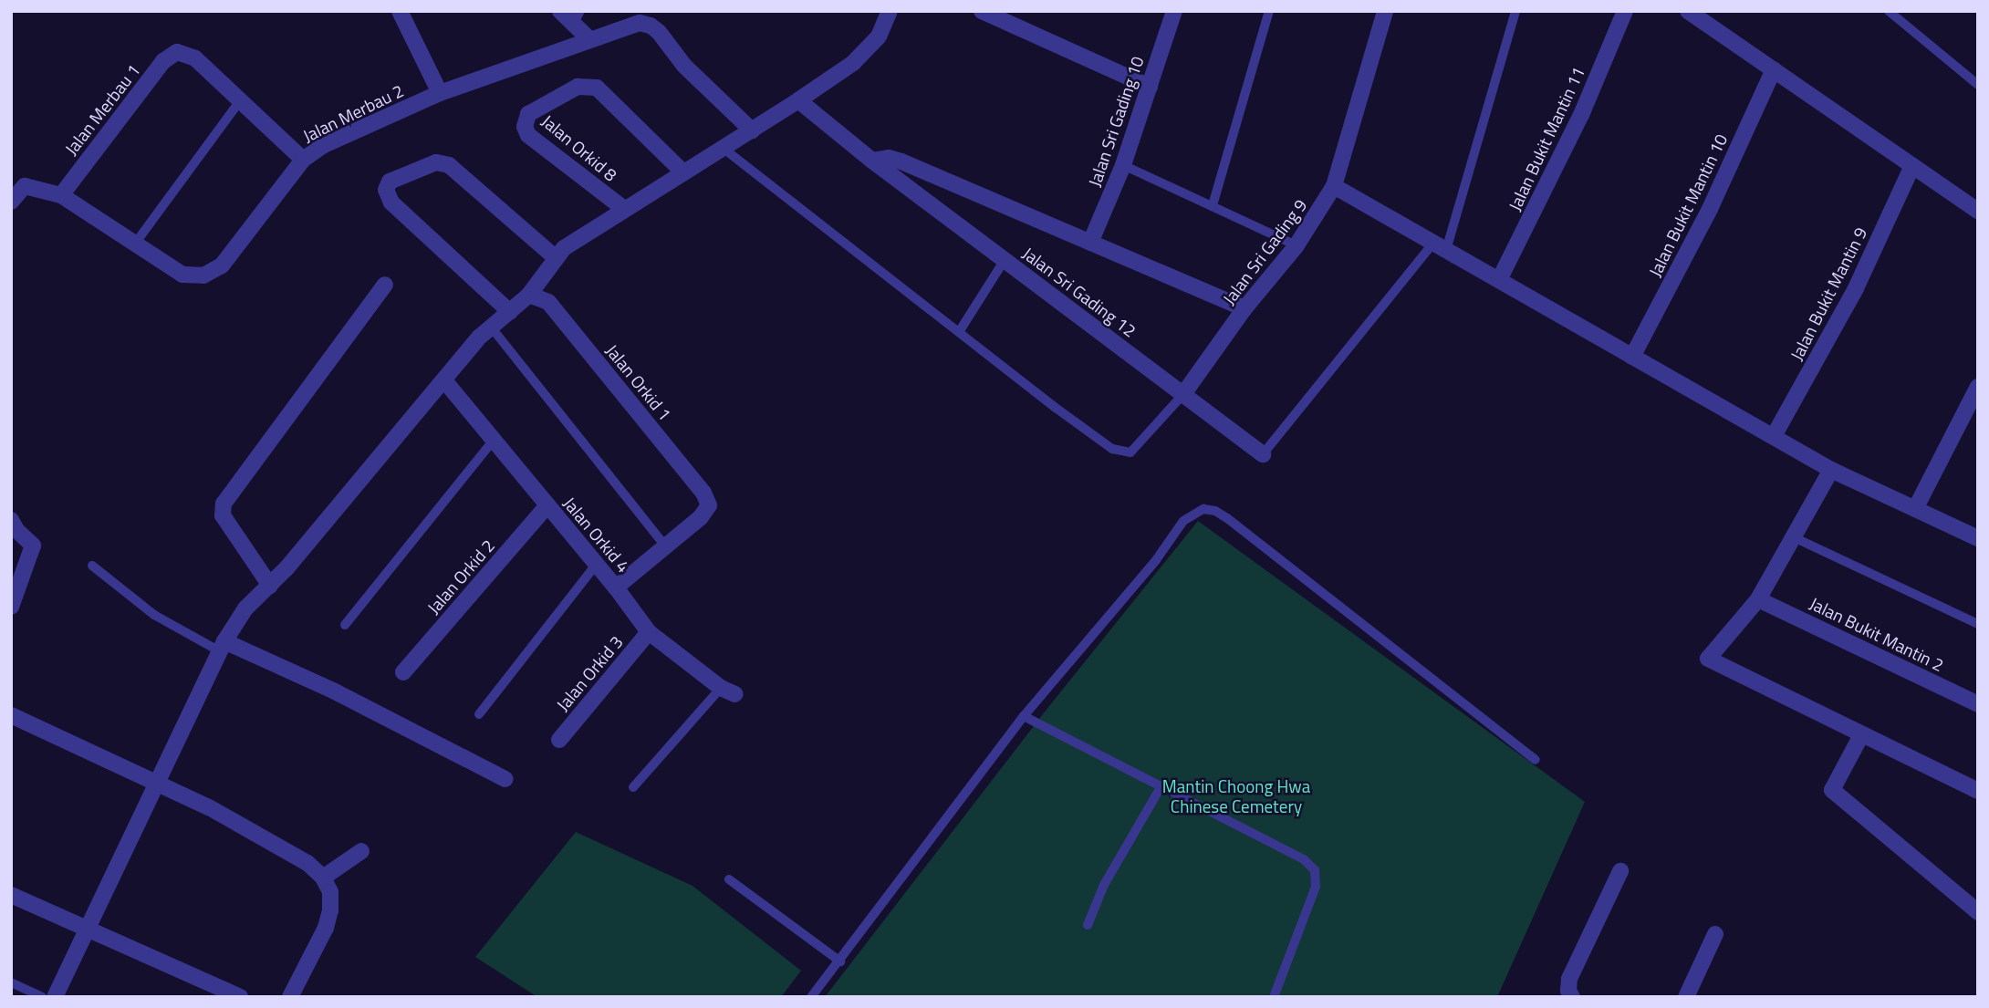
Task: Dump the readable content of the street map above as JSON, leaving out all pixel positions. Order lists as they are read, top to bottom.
{
  "streets": {
    "street": [
      "Jalan Merbau 1",
      "Jalan Merbau 2",
      "Jalan Sri Gading 10",
      "Jalan Bukit Mantin 11",
      "Jalan Orkid 8",
      "Jalan Bukit Mantin 10",
      "Jalan Sri Gading 9",
      "Jalan Sri Gading 12",
      "Jalan Bukit Mantin 9",
      "Jalan Orkid 1",
      "Jalan Orkid 4",
      "Jalan Orkid 2",
      "Jalan Bukit Mantin 2",
      "Jalan Orkid 3"
    ]
  },
  "crossings": [
    ["Jalan Merbau 1", "Jalan Merbau 2"],
    ["Jalan Sri Gading 10", "Jalan Sri Gading 12"],
    ["Jalan Sri Gading 9", "Jalan Sri Gading 12"],
    ["Jalan Orkid 4", "Jalan Orkid 2"],
    ["Jalan Orkid 4", "Jalan Orkid 3"]
  ],
  "parks": ["Mantin Choong Hwa Chinese Cemetery"]
}
